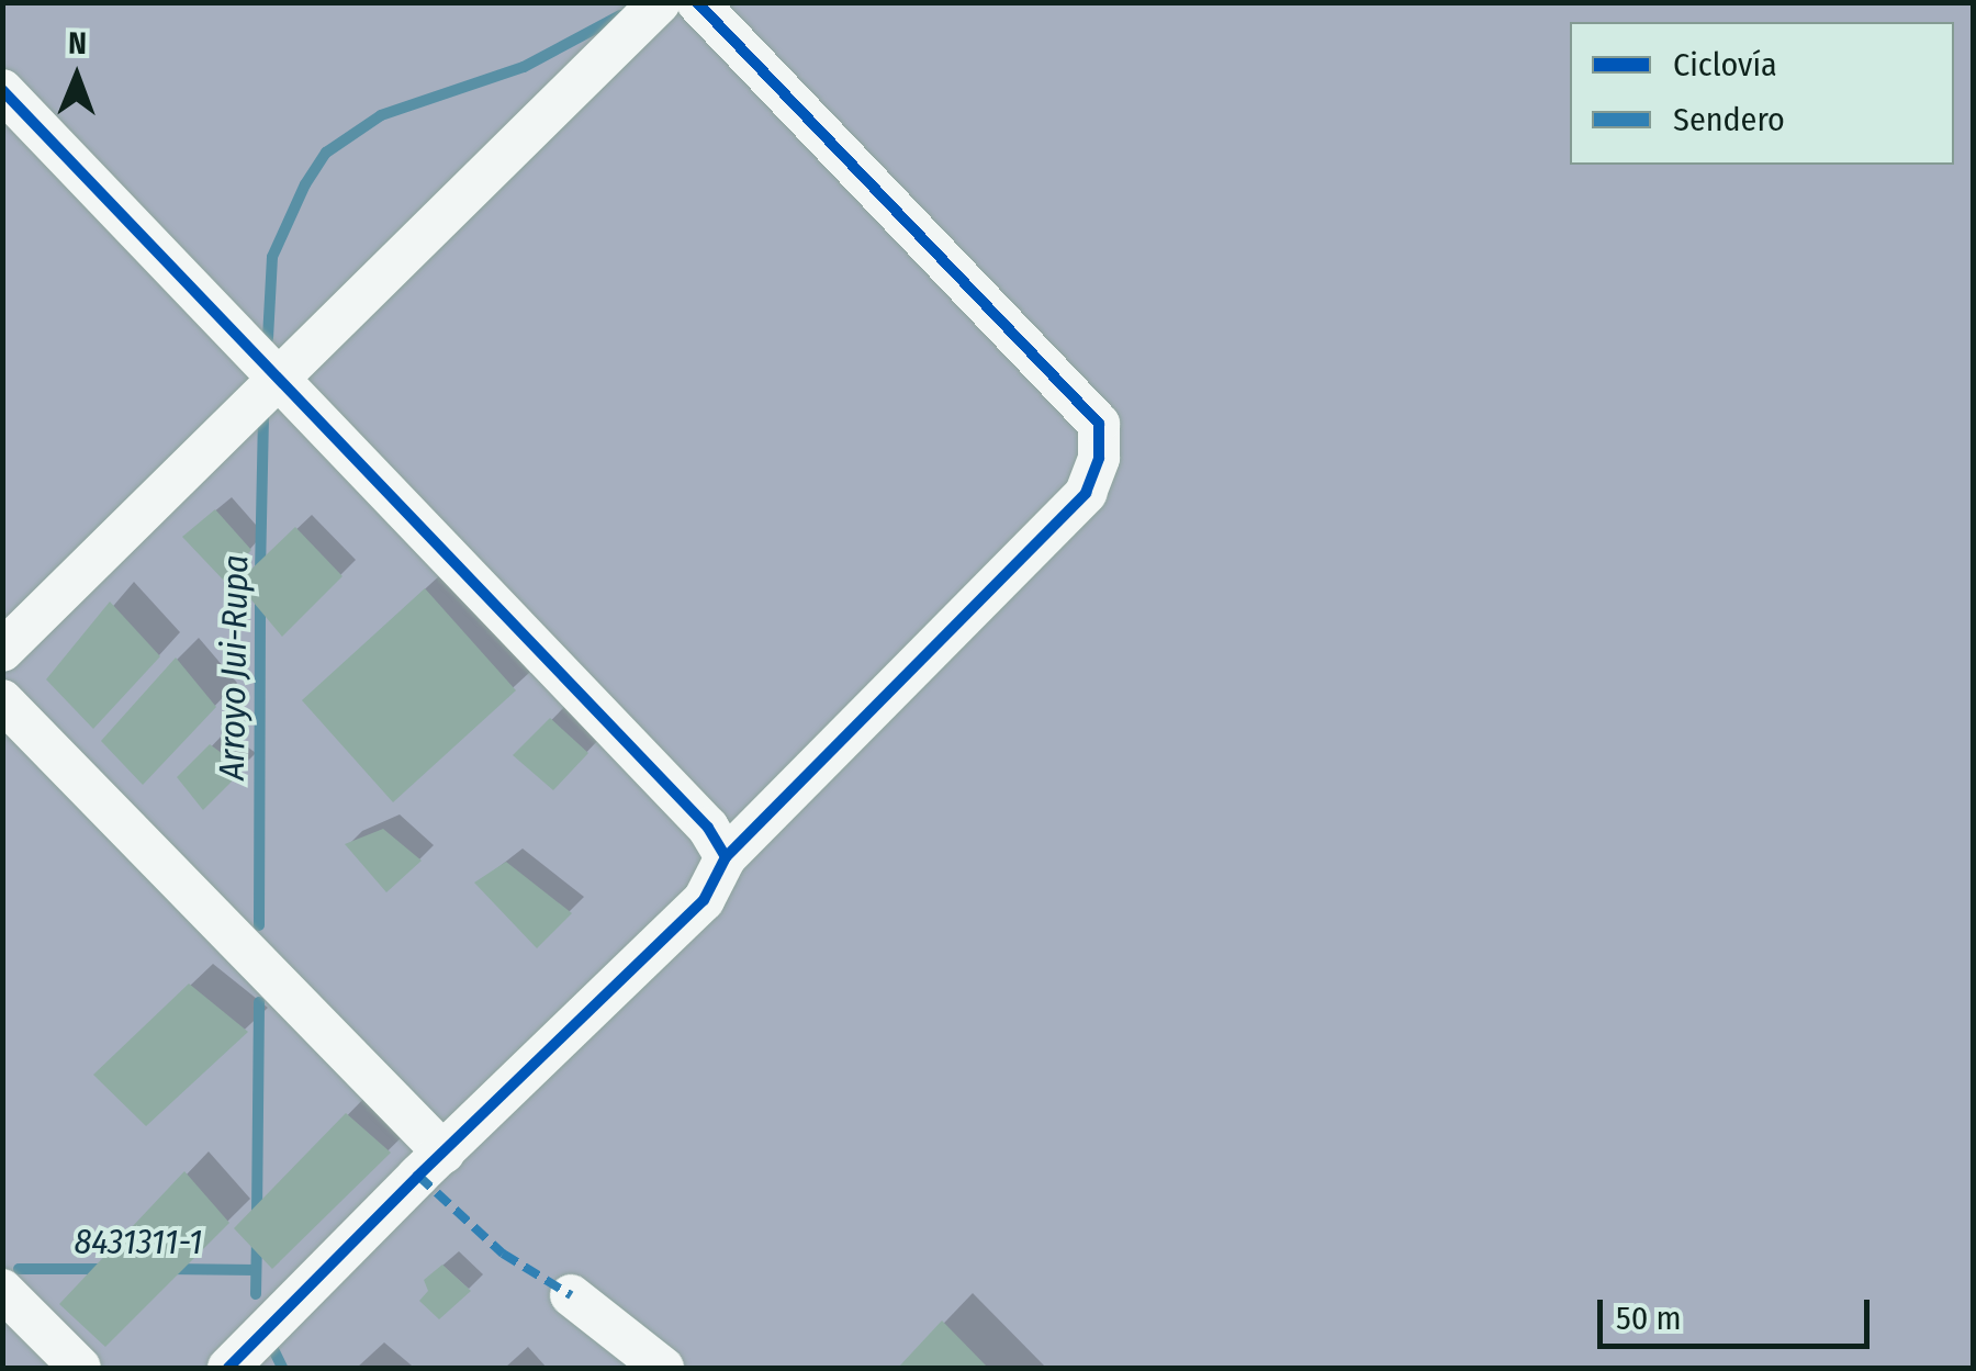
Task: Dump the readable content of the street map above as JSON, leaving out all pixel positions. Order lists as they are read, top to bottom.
{
  "water": ["Arroyo Jui-Rupa", "8431311-1"],
  "legend": ["Ciclovía", "Sendero"],
  "scale_bar": "50 m",
  "north": "top"
}
